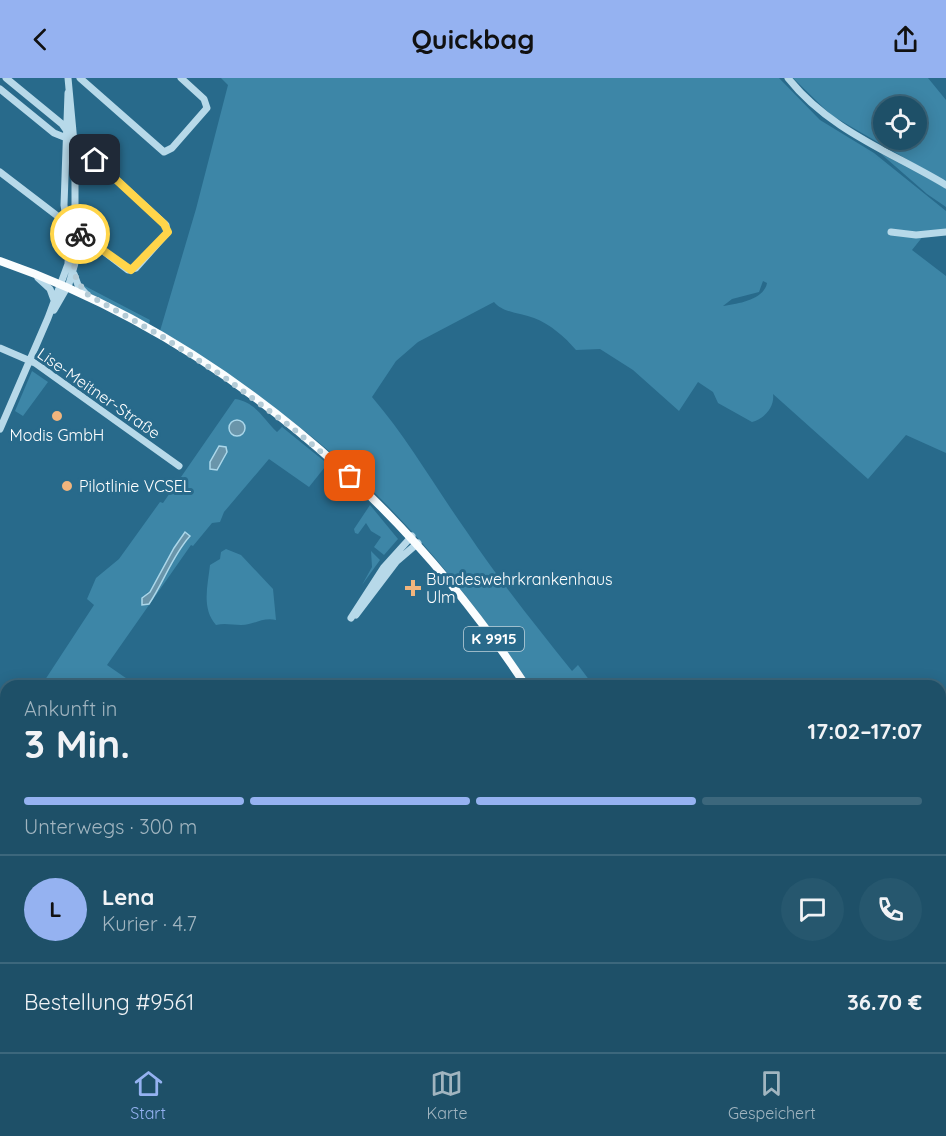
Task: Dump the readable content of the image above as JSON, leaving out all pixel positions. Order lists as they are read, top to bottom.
{
  "streets": {
    "main road": ["K 9915"],
    "street": ["Lise-Meitner-Straße"]
  },
  "places": {
    "other": ["Modis GmbH", "Pilotlinie VCSEL"],
    "health": ["Bundeswehrkrankenhaus Ulm"]
  },
  "page": {
    "header": "Quickbag",
    "heading": ["3 Min.", "Ankunft in", "17:02–17:07"],
    "panel": [
      "Lena",
      "Kurier · 4.7",
      "Bestellung #9561",
      "36.70 €"
    ],
    "bar": "Unterwegs · 300 m",
    "round": "L",
    "tabs": ["Start", "Karte", "Gespeichert"]
  }
}
